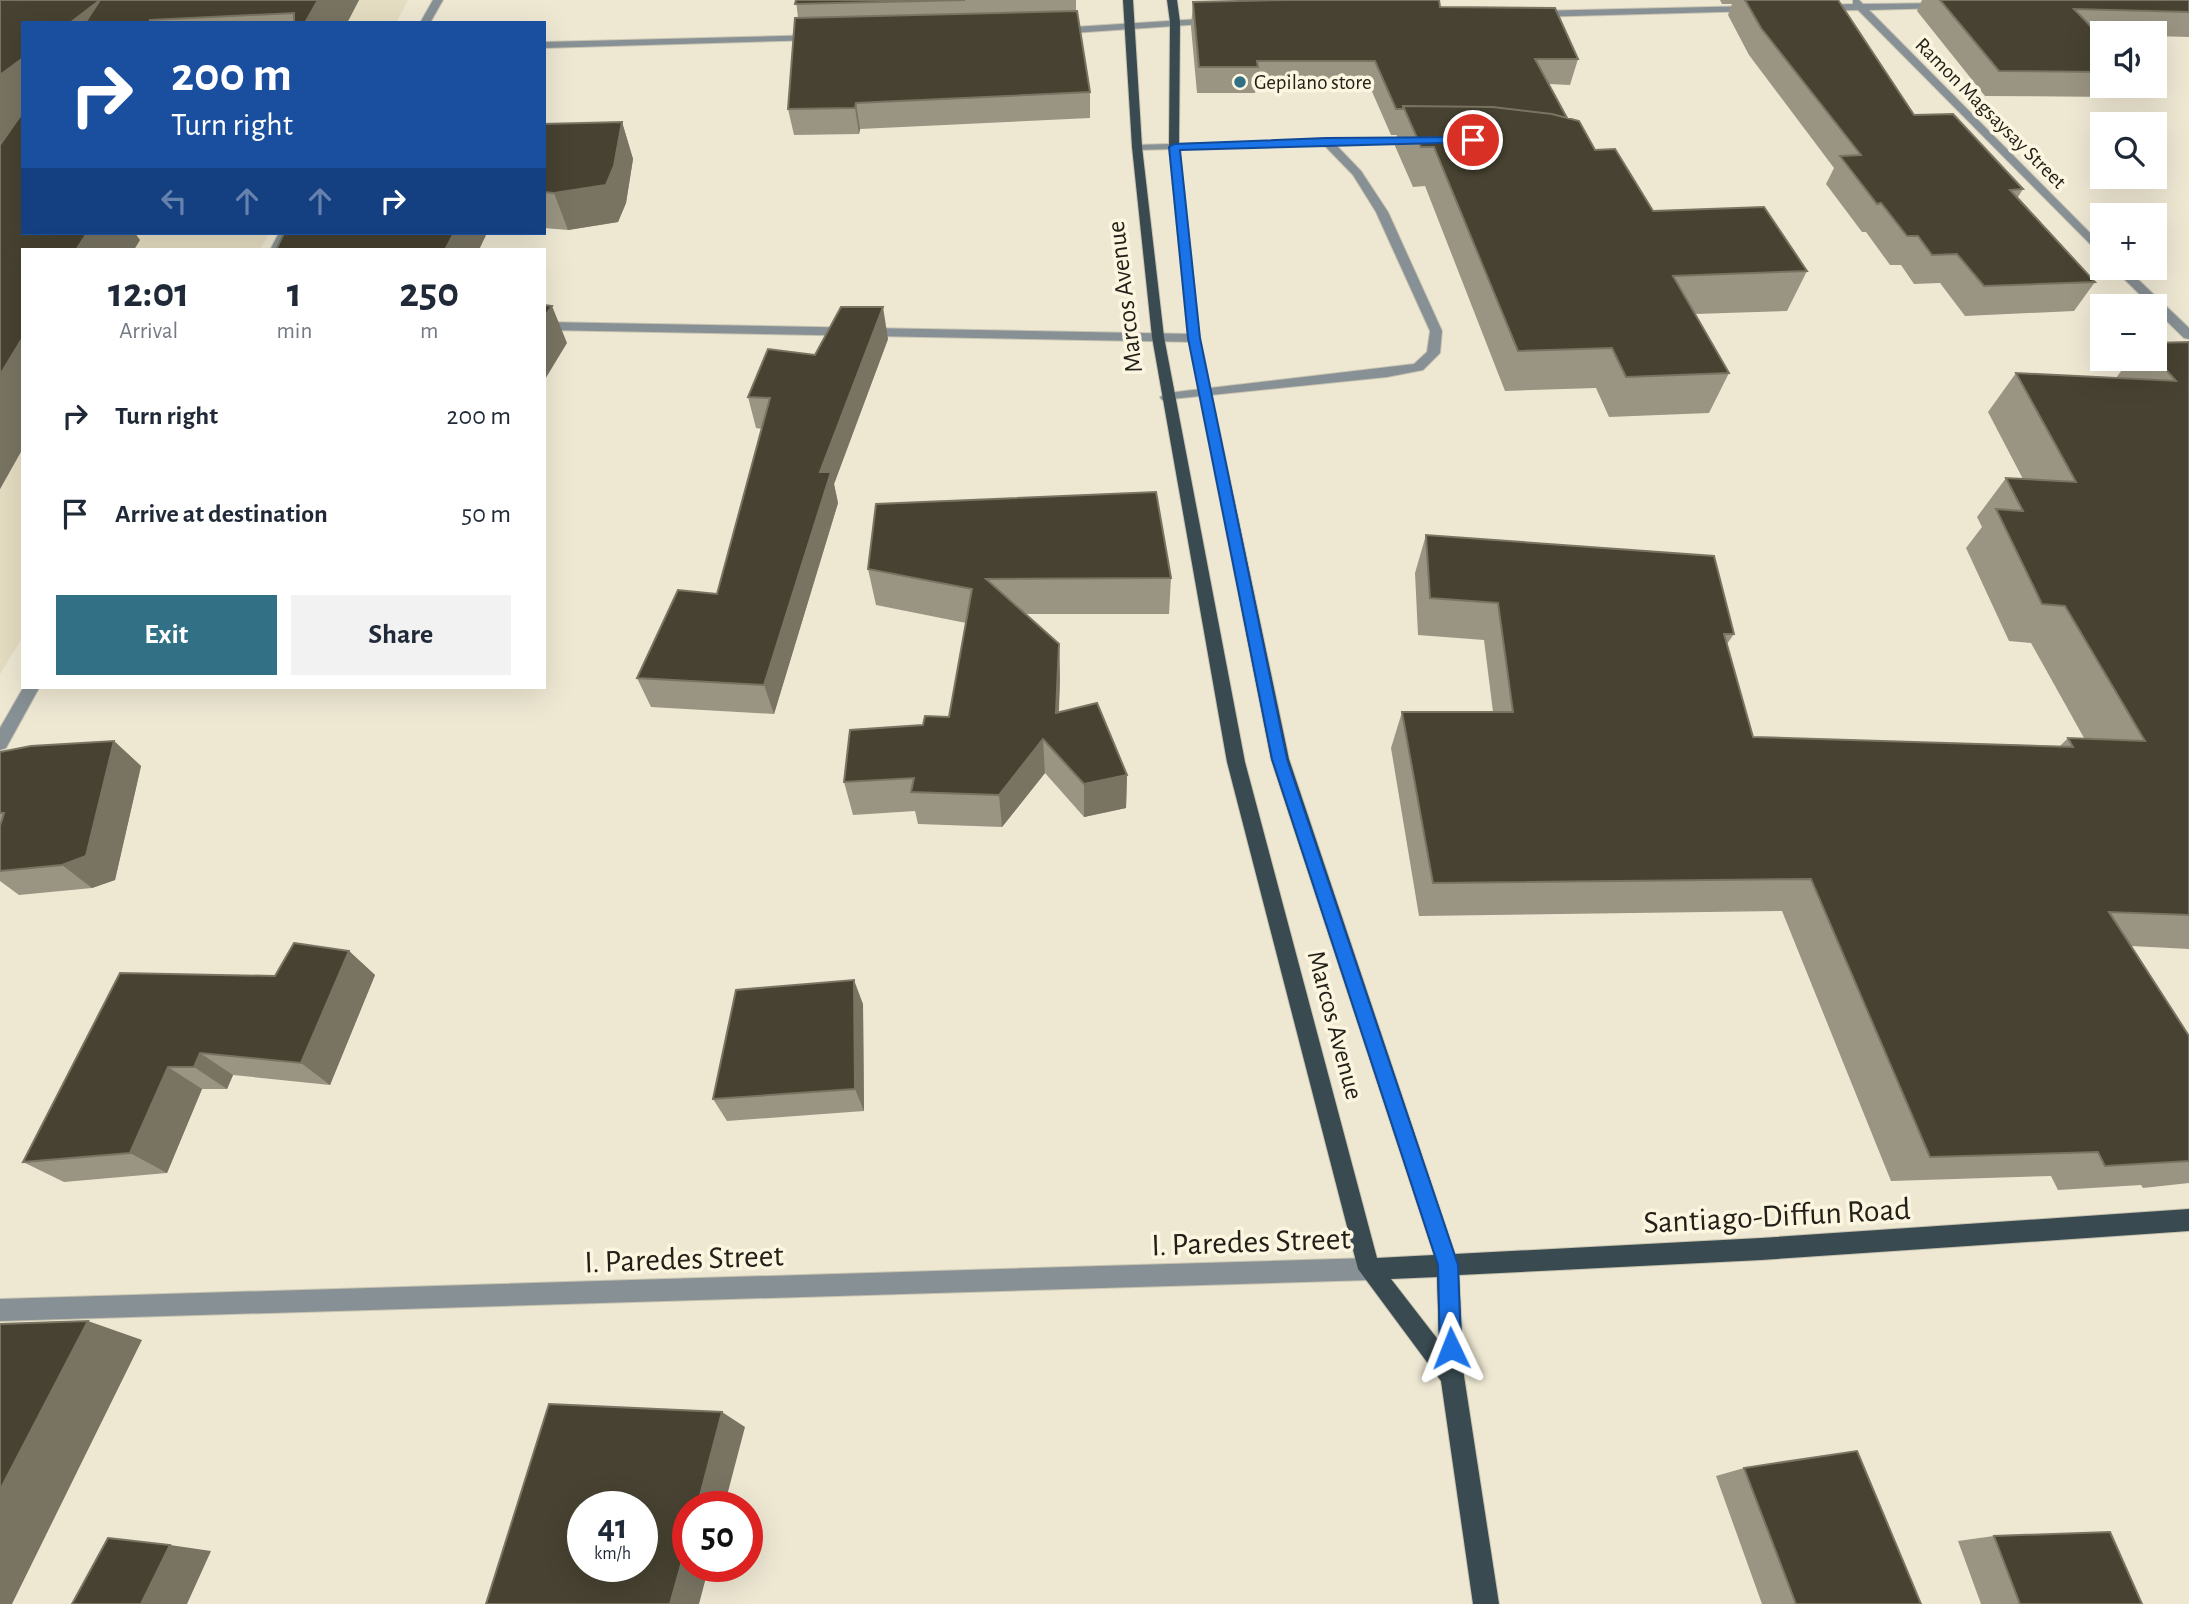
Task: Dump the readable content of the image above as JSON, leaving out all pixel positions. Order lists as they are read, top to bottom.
{
  "streets": {
    "main road": ["Marcos Avenue", "Santiago-Diffun Road"],
    "street": ["Ramon Magsaysay Street", "I. Paredes Street"]
  },
  "crossings": [
    ["Marcos Avenue", "Santiago-Diffun Road"],
    ["Marcos Avenue", "I. Paredes Street"],
    ["Santiago-Diffun Road", "I. Paredes Street"]
  ],
  "places": ["Gepilano store"],
  "page": {
    "map_buttons": ["+", "−"],
    "turn": ["200 m", "Turn right"],
    "eta": [
      "12:01",
      "Arrival",
      "1",
      "min",
      "250",
      "m"
    ],
    "list": [
      {
        "name": "Turn right",
        "value": "200 m"
      },
      {
        "name": "Arrive at destination",
        "value": "50 m"
      }
    ],
    "buttons": ["Exit", "Share"],
    "speed": "41 km/h",
    "limit": "50"
  }
}
